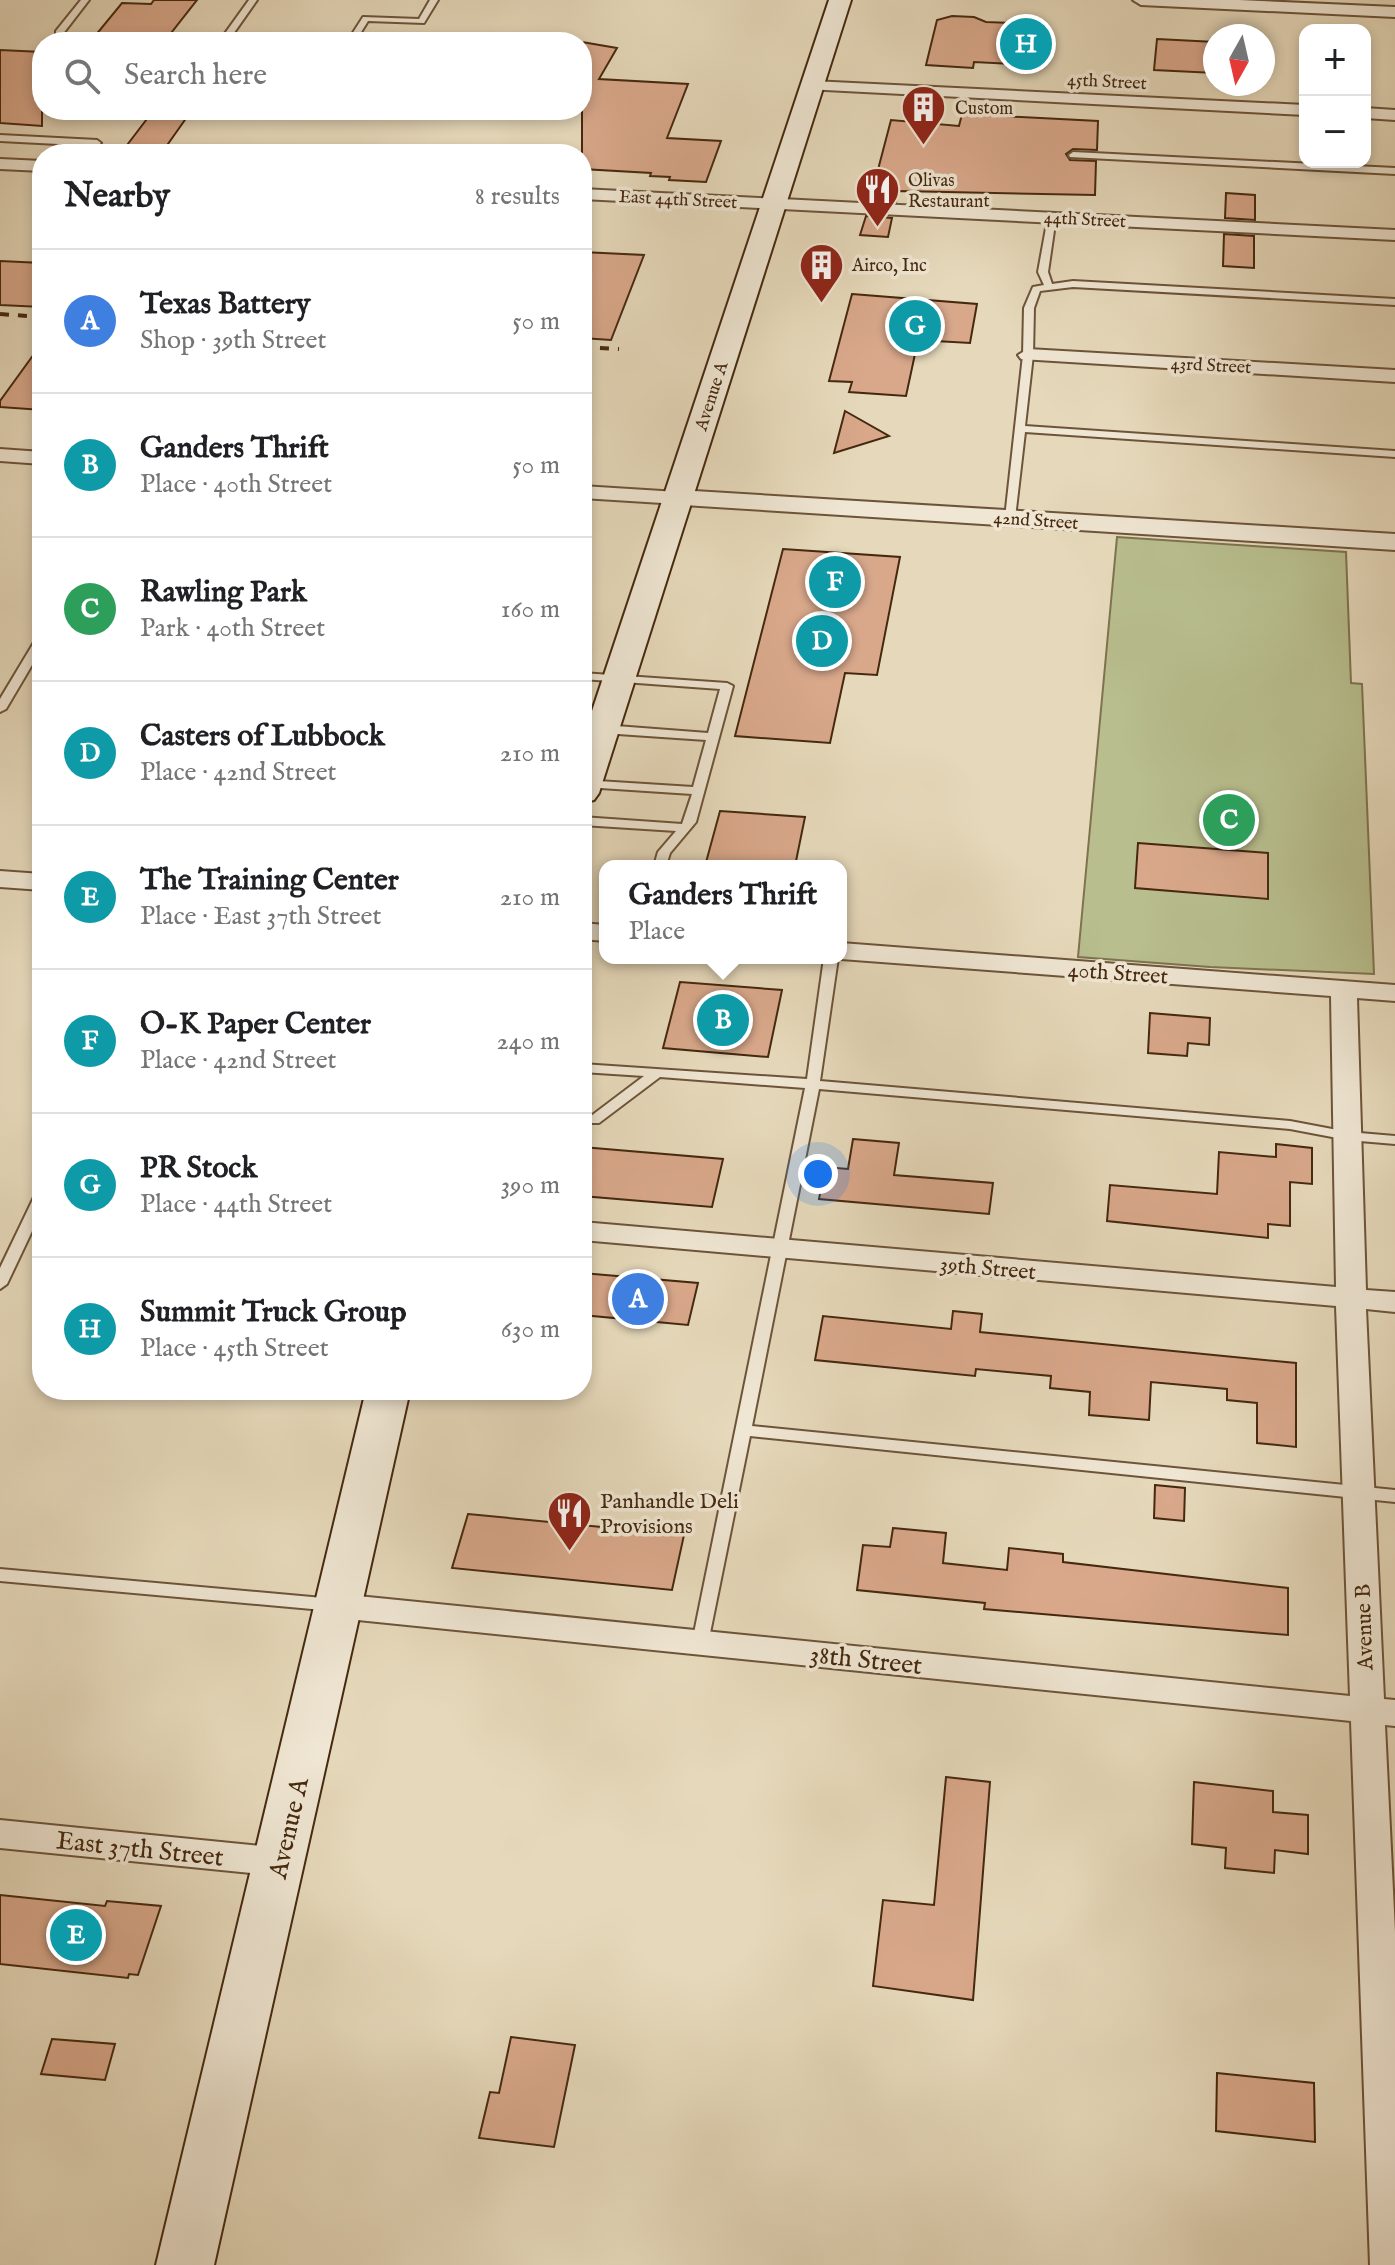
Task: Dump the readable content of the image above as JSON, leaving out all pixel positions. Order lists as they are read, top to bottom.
{
  "streets": {
    "main road": ["Avenue A"],
    "street": [
      "45th Street",
      "East 44th Street",
      "44th Street",
      "43rd Street",
      "42nd Street",
      "40th Street",
      "39th Street",
      "Avenue B",
      "38th Street",
      "East 37th Street"
    ]
  },
  "crossings": [
    ["45th Street", "Avenue A"],
    ["East 44th Street", "44th Street"],
    ["East 44th Street", "Avenue A"],
    ["44th Street", "Avenue A"],
    ["Avenue A", "42nd Street"],
    ["Avenue A", "38th Street"],
    ["Avenue A", "East 37th Street"],
    ["40th Street", "Avenue B"],
    ["39th Street", "Avenue B"],
    ["Avenue B", "38th Street"]
  ],
  "places": {
    "building": ["Custom", "Airco, Inc"],
    "restaurant": ["Olivas Restaurant", "Panhandle Deli Provisions"]
  },
  "north": "bottom",
  "page": {
    "pins": [
      "H",
      "G",
      "F",
      "D",
      "C",
      "B",
      "A",
      "E"
    ],
    "map_buttons": ["+", "−"],
    "search": "Search here",
    "heading": ["Nearby", "8 results"],
    "list": [
      {
        "mark": "A",
        "name": "Texas Battery",
        "note": "Shop · 39th Street",
        "value": "50 m"
      },
      {
        "mark": "B",
        "name": "Ganders Thrift",
        "note": "Place · 40th Street",
        "value": "50 m"
      },
      {
        "mark": "C",
        "name": "Rawling Park",
        "note": "Park · 40th Street",
        "value": "160 m"
      },
      {
        "mark": "D",
        "name": "Casters of Lubbock",
        "note": "Place · 42nd Street",
        "value": "210 m"
      },
      {
        "mark": "E",
        "name": "The Training Center",
        "note": "Place · East 37th Street",
        "value": "210 m"
      },
      {
        "mark": "F",
        "name": "O-K Paper Center",
        "note": "Place · 42nd Street",
        "value": "240 m"
      },
      {
        "mark": "G",
        "name": "PR Stock",
        "note": "Place · 44th Street",
        "value": "390 m"
      },
      {
        "mark": "H",
        "name": "Summit Truck Group",
        "note": "Place · 45th Street",
        "value": "630 m"
      }
    ],
    "popup": ["Ganders Thrift", "Place"]
  }
}
